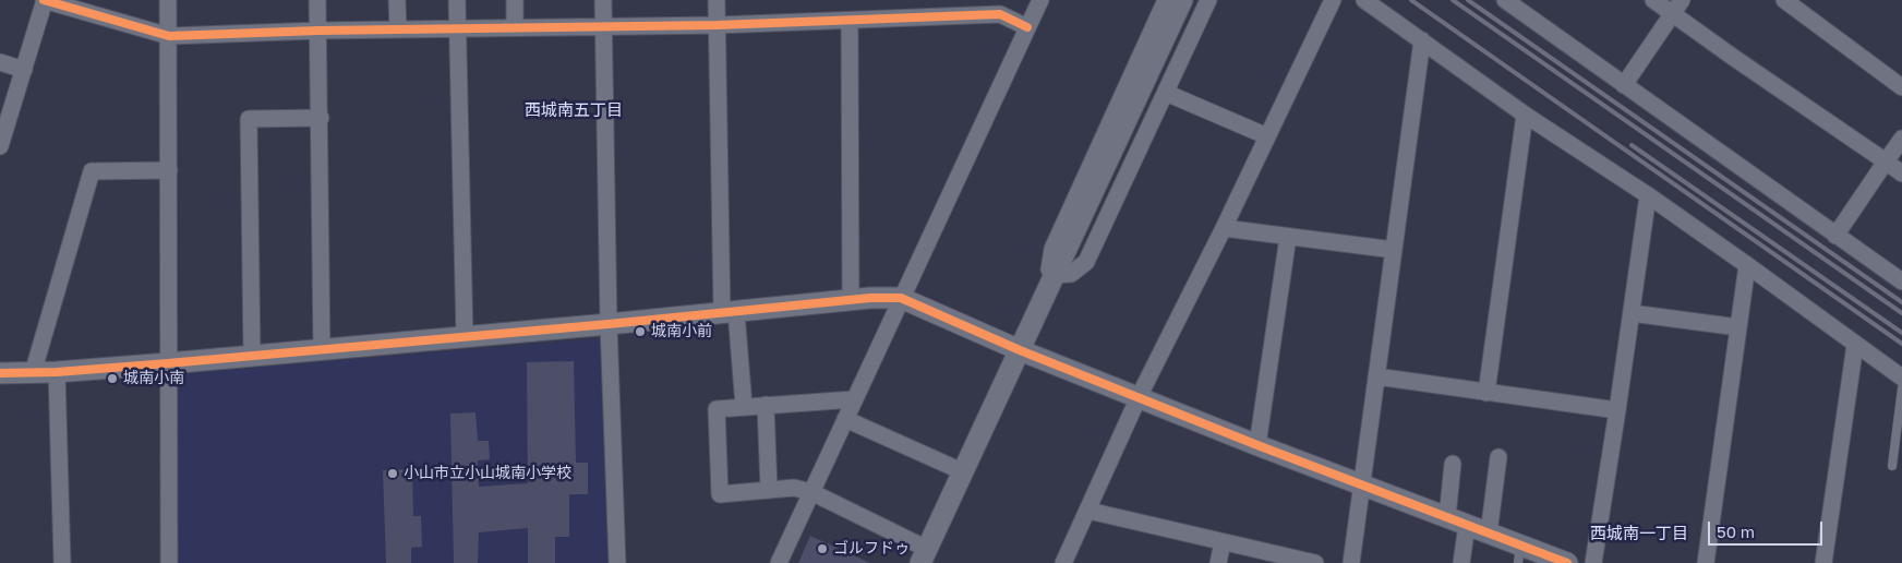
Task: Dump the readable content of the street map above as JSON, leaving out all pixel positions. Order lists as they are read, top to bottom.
{
  "districts": ["西城南五丁目", "西城南一丁目"],
  "places": [
    "城南小前",
    "城南小南",
    "小山市立小山城南小学校",
    "ゴルフドゥ"
  ],
  "scale_bar": "50 m"
}
